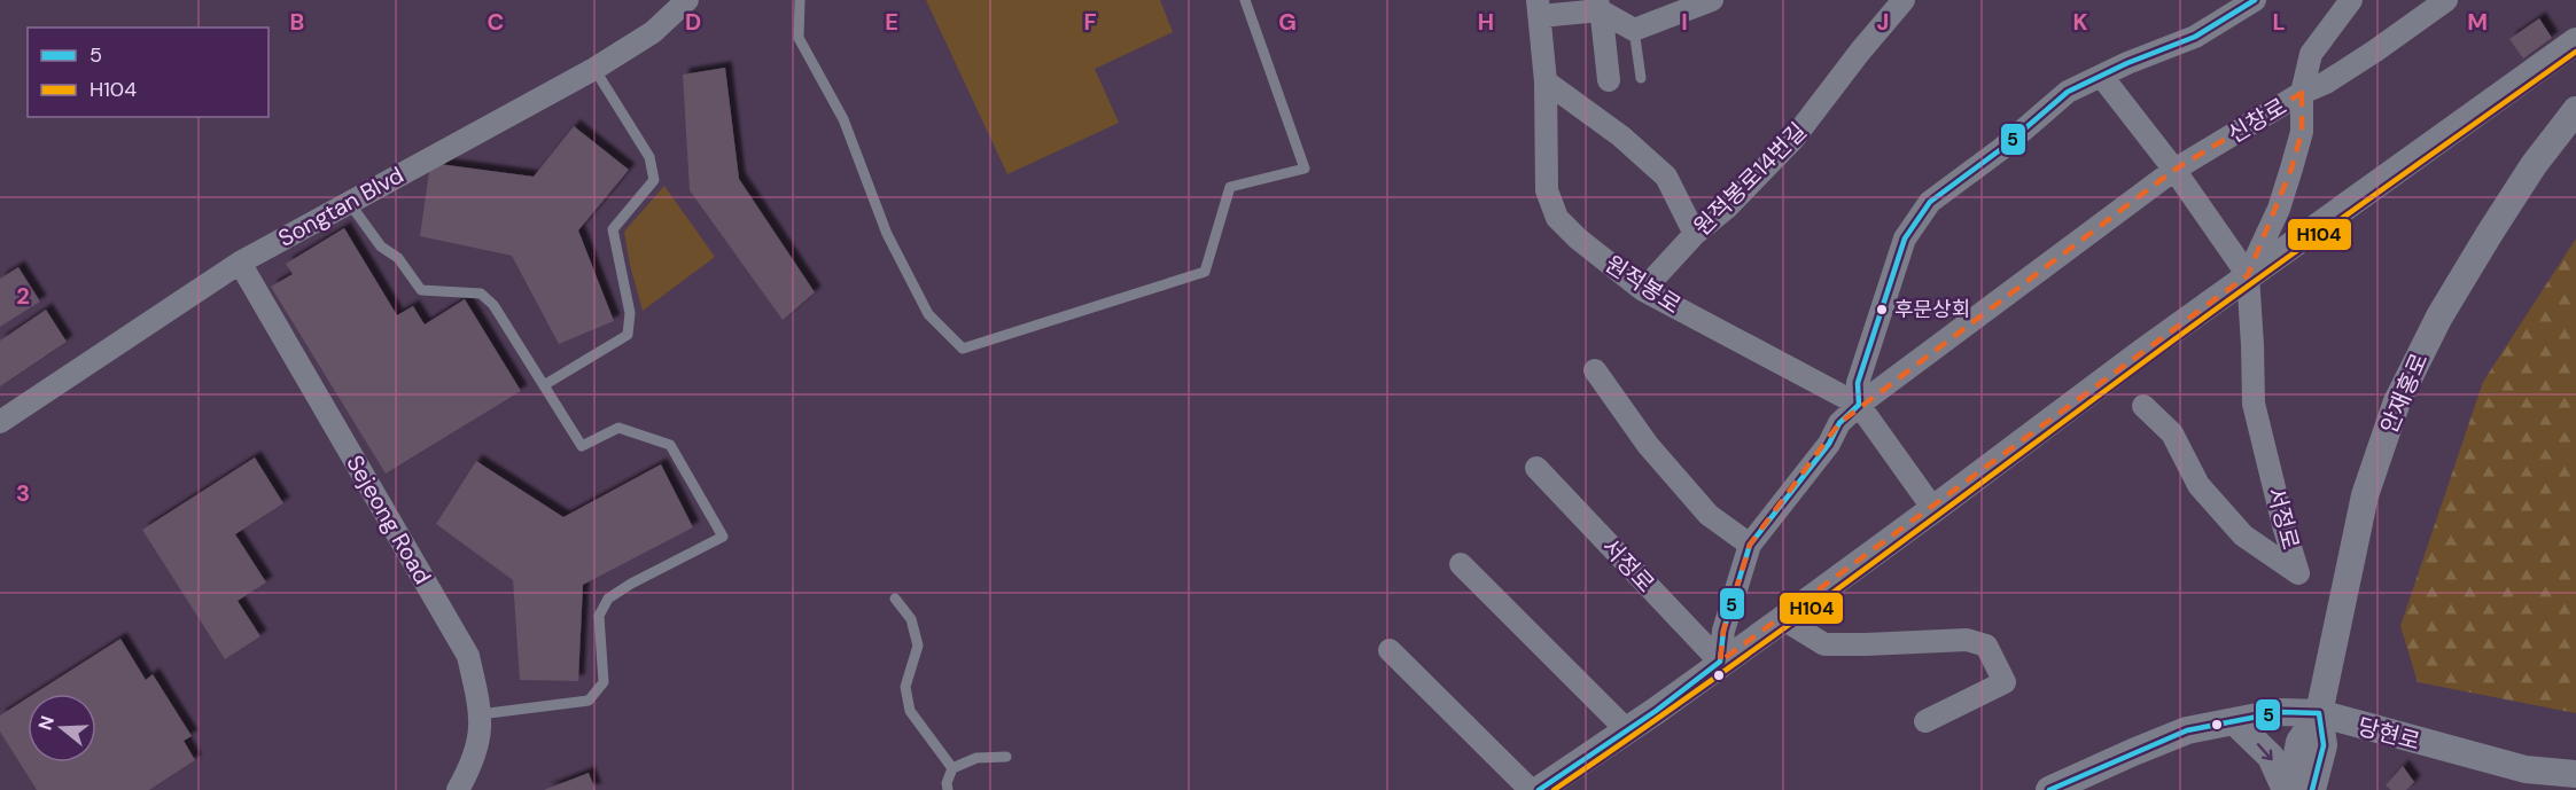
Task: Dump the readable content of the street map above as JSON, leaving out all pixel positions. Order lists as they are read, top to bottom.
{
  "streets": {
    "street": [
      "신창로",
      "원적봉로14번길",
      "Songtan Blvd",
      "원적봉로",
      "안재홍로",
      "서정로",
      "Sejeong Road",
      "당현로"
    ]
  },
  "crossings": [
    ["원적봉로14번길", "원적봉로"],
    ["Songtan Blvd", "Sejeong Road"],
    ["안재홍로", "당현로"]
  ],
  "places": ["후문상회"],
  "lines": ["transit line 5", "transit line H104"],
  "legend": ["5", "H104"],
  "north": "left",
  "grid": {
    "columns": [
      "B",
      "C",
      "D",
      "E",
      "F",
      "G",
      "H",
      "I",
      "J",
      "K",
      "L",
      "M"
    ],
    "rows": ["2", "3"]
  }
}
